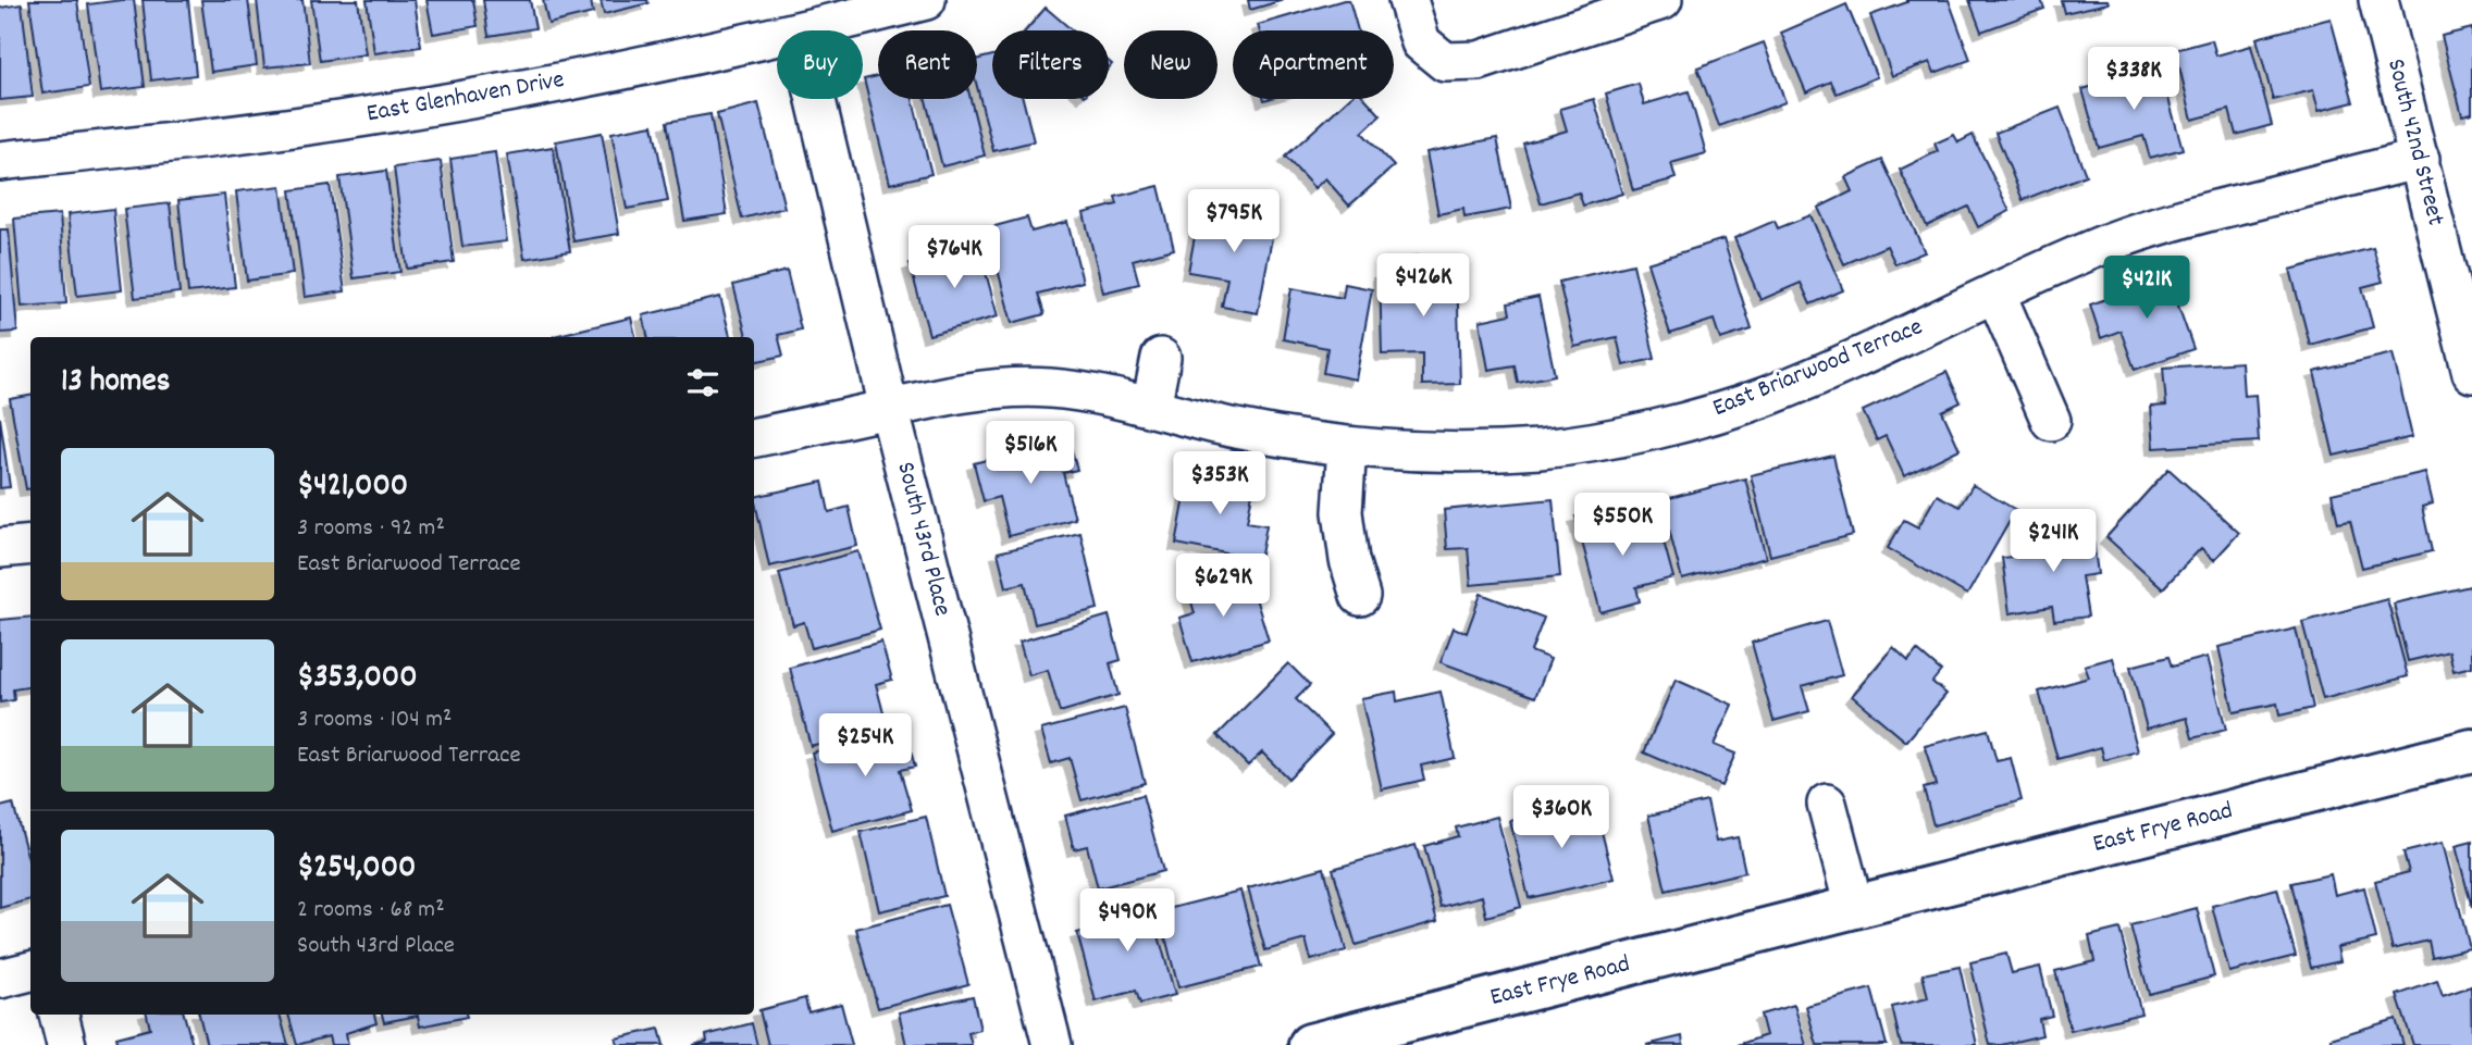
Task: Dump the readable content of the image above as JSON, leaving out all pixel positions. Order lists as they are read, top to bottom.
{
  "streets": {
    "street": [
      "East Glenhaven Drive",
      "South 42nd Street",
      "East Briarwood Terrace",
      "South 43rd Place",
      "East Frye Road"
    ]
  },
  "crossings": [
    ["South 42nd Street", "East Briarwood Terrace"],
    ["East Briarwood Terrace", "South 43rd Place"]
  ],
  "page": {
    "chip": [
      "Buy",
      "Rent",
      "Filters",
      "New",
      "Apartment"
    ],
    "price": [
      "$338K",
      "$795K",
      "$764K",
      "$426K",
      "$421K",
      "$516K",
      "$353K",
      "$550K",
      "$241K",
      "$629K",
      "$254K",
      "$360K",
      "$490K"
    ],
    "heading": "13 homes",
    "list": [
      {
        "name": "$421,000",
        "note": "3 rooms · 92 m² · East Briarwood Terrace"
      },
      {
        "name": "$353,000",
        "note": "3 rooms · 104 m² · East Briarwood Terrace"
      },
      {
        "name": "$254,000",
        "note": "2 rooms · 68 m² · South 43rd Place"
      }
    ]
  }
}
